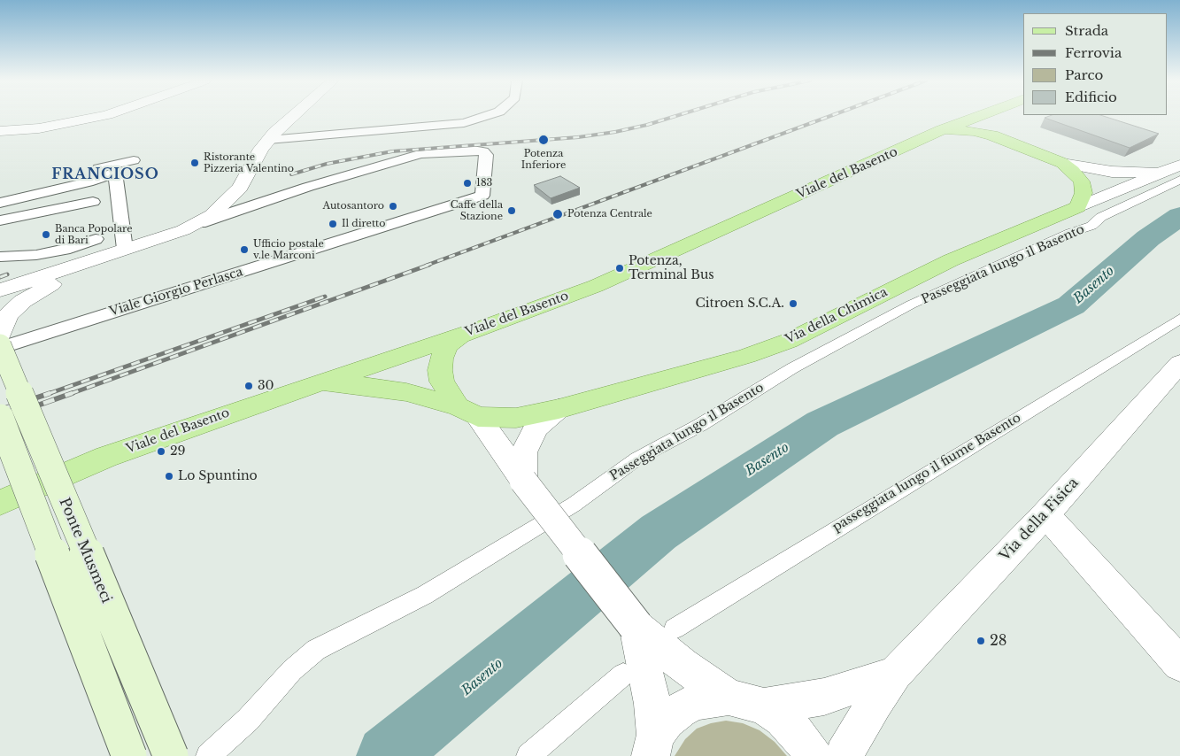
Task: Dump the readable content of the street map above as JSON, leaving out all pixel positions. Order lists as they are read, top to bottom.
{
  "streets": {
    "main road": ["Viale del Basento", "Via della Chimica", "Ponte Musmeci"],
    "street": [
      "Passeggiata lungo il Basento",
      "Viale Giorgio Perlasca",
      "passeggiata lungo il fiume Basento",
      "Via della Fisica"
    ]
  },
  "crossings": [
    ["Viale del Basento", "Via della Chimica"],
    ["Viale Giorgio Perlasca", "Ponte Musmeci"]
  ],
  "districts": ["FRANCIOSO"],
  "water": ["Basento"],
  "places": [
    "Potenza Inferiore",
    "Ristorante Pizzeria Valentino",
    "183",
    "Autosantoro",
    "Caffe della Stazione",
    "Potenza Centrale",
    "Il diretto",
    "Banca Popolare di Bari",
    "Ufficio postale v.le Marconi",
    "Potenza, Terminal Bus",
    "Citroen S.C.A.",
    "30",
    "29",
    "Lo Spuntino",
    "28"
  ],
  "legend": [
    "Strada",
    "Ferrovia",
    "Parco",
    "Edificio"
  ]
}
